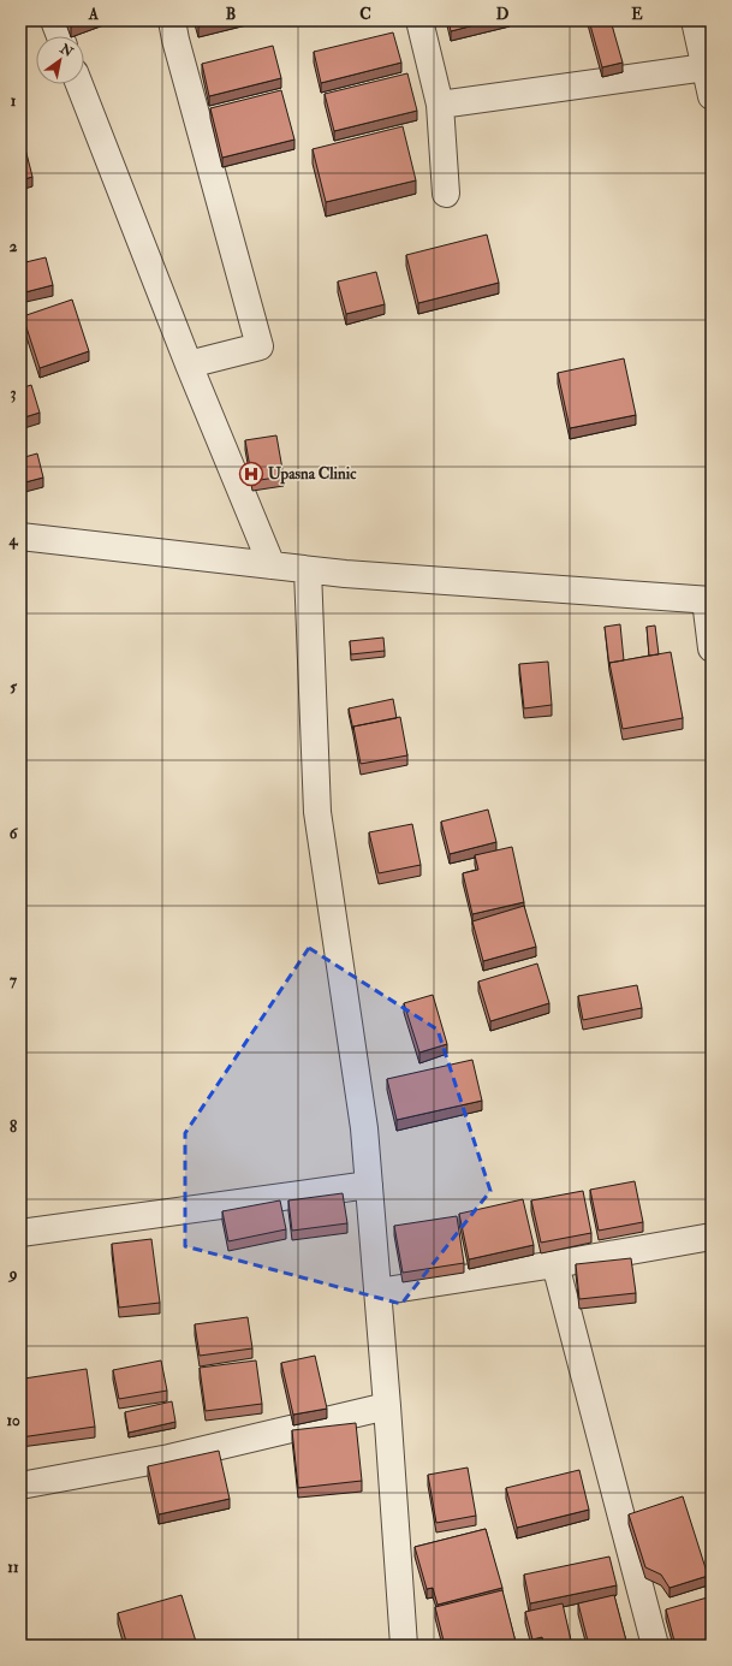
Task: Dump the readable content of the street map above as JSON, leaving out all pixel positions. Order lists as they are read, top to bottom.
{
  "places": {
    "hospital": ["Upasna Clinic"]
  },
  "north": "top right",
  "grid": {
    "columns": [
      "A",
      "B",
      "C",
      "D",
      "E"
    ],
    "rows": [
      "1",
      "2",
      "3",
      "4",
      "5",
      "6",
      "7",
      "8",
      "9",
      "10",
      "11"
    ]
  }
}
